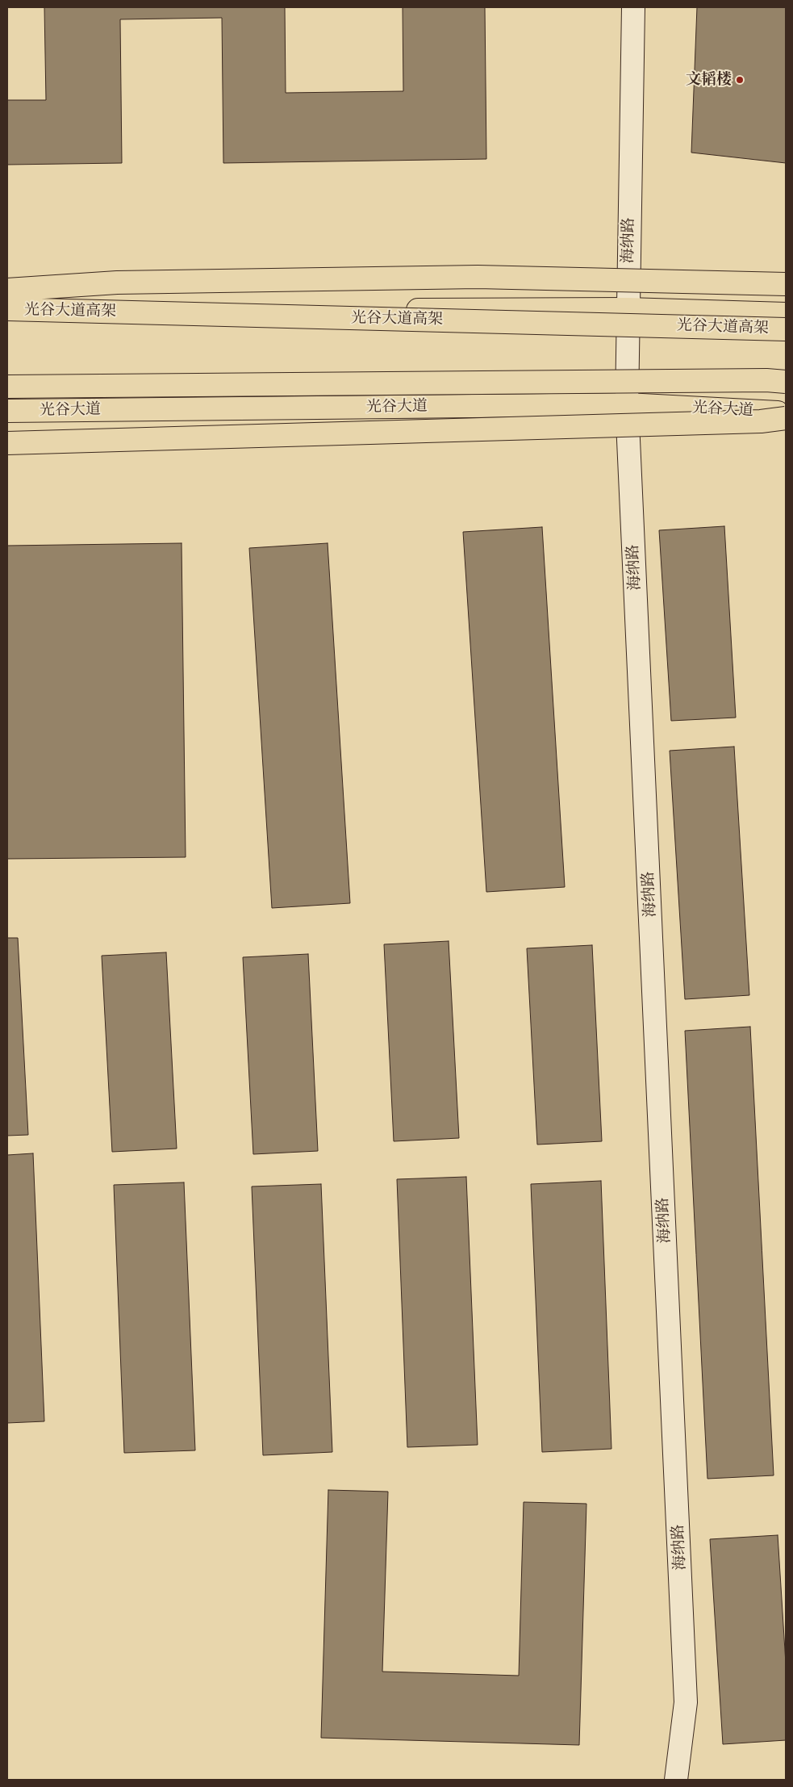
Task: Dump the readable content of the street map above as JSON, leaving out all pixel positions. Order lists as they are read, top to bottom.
{
  "streets": {
    "main road": ["海纳路", "光谷大道高架", "光谷大道"]
  },
  "crossings": [
    ["海纳路", "光谷大道"]
  ],
  "places": ["文韬楼"]
}
